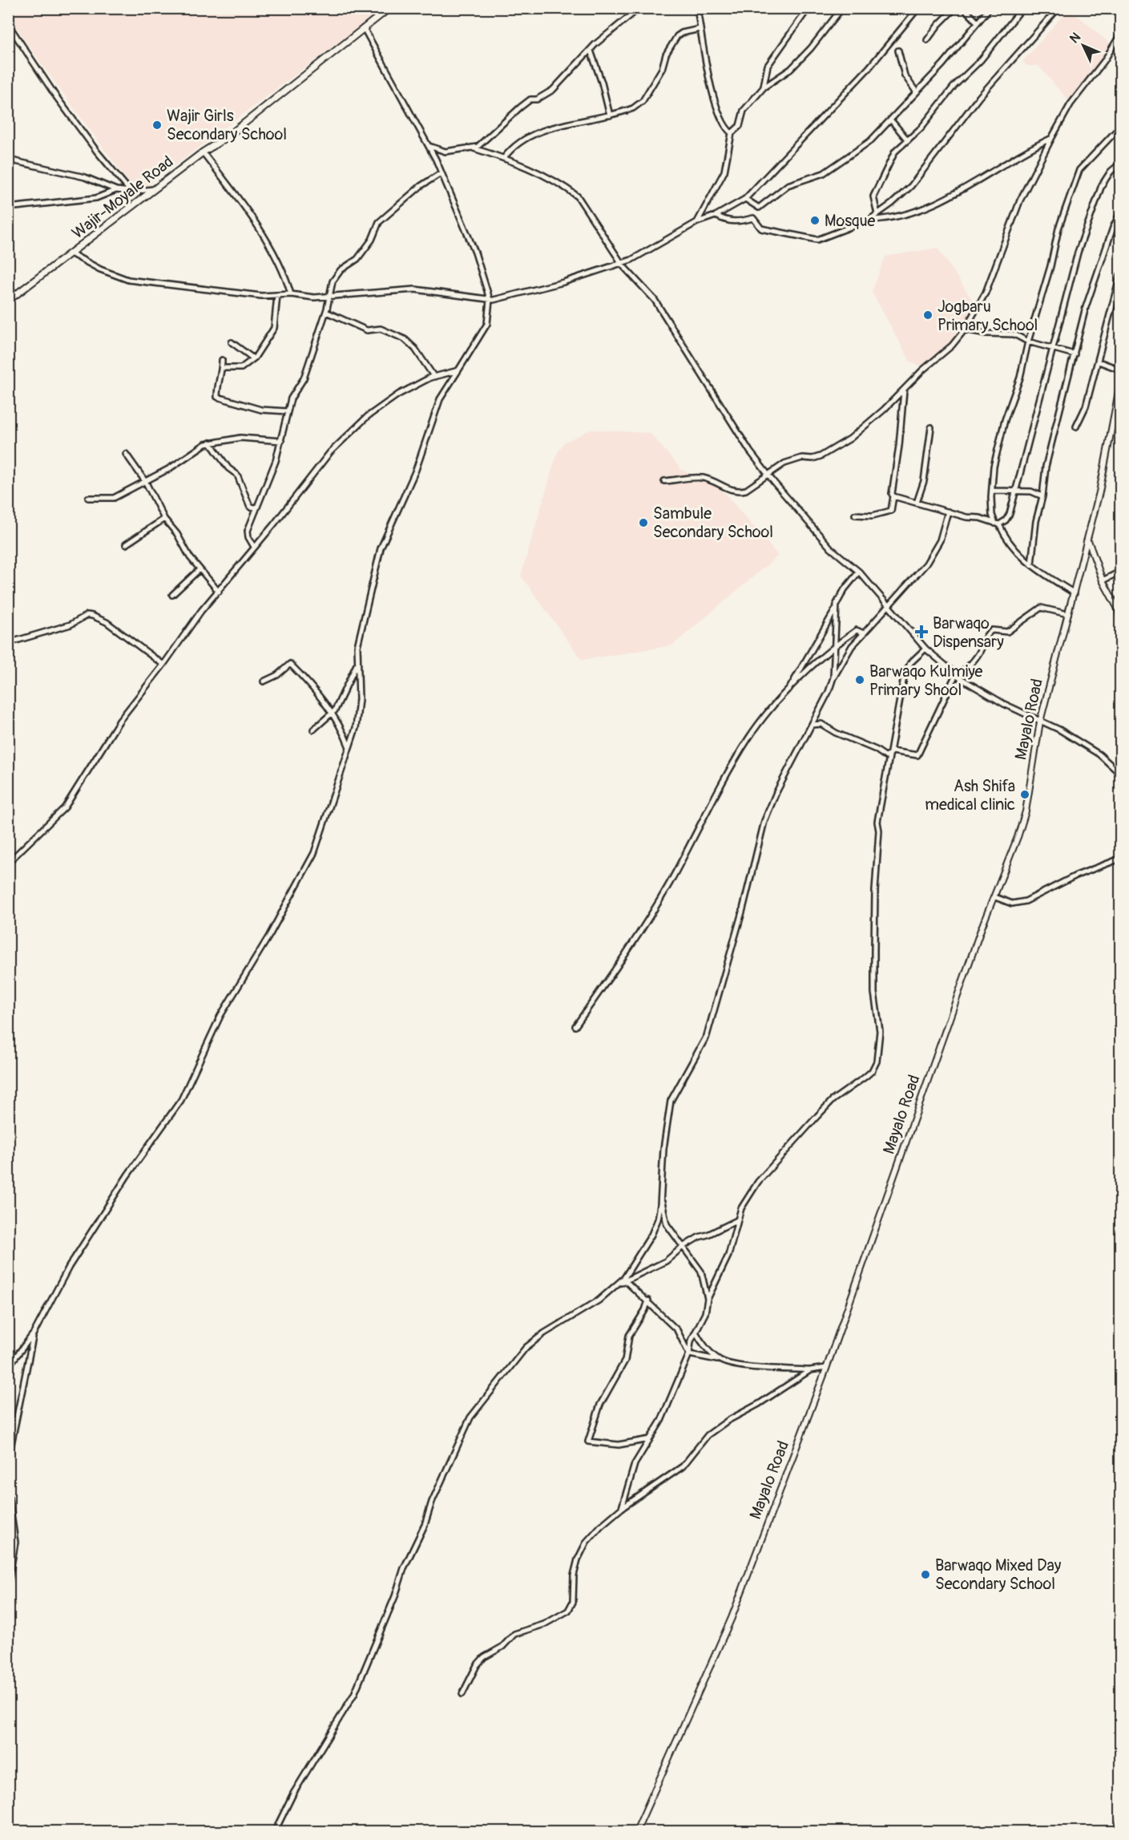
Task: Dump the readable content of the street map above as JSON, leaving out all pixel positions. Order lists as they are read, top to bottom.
{
  "streets": {
    "main road": ["Wajir-Moyale Road"],
    "street": ["Mayalo Road"]
  },
  "places": {
    "other": [
      "Wajir Girls Secondary School",
      "Mosque",
      "Jogbaru Primary School",
      "Sambule Secondary School",
      "Barwaqo Kulmiye Primary Shool",
      "Ash Shifa medical clinic",
      "Barwaqo Mixed Day Secondary School"
    ],
    "health": ["Barwaqo Dispensary"]
  },
  "north": "top left"
}
